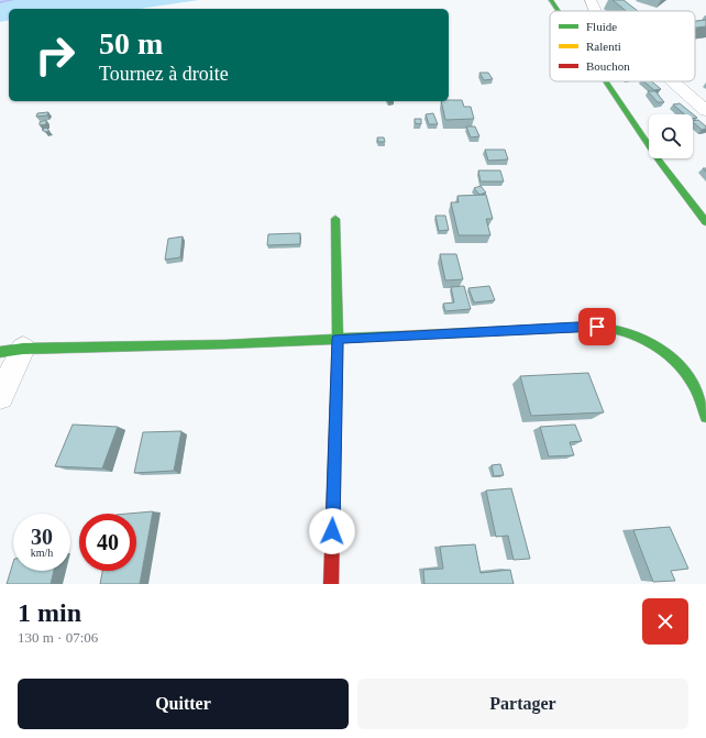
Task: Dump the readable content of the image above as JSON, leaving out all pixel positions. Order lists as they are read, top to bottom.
{
  "legend": ["Fluide", "Ralenti", "Bouchon"],
  "page": {
    "turn": ["50 m", "Tournez à droite"],
    "speed": "30 km/h",
    "limit": "40",
    "heading": ["1 min", "130 m · 07:06"],
    "buttons": ["Quitter", "Partager"]
  }
}
